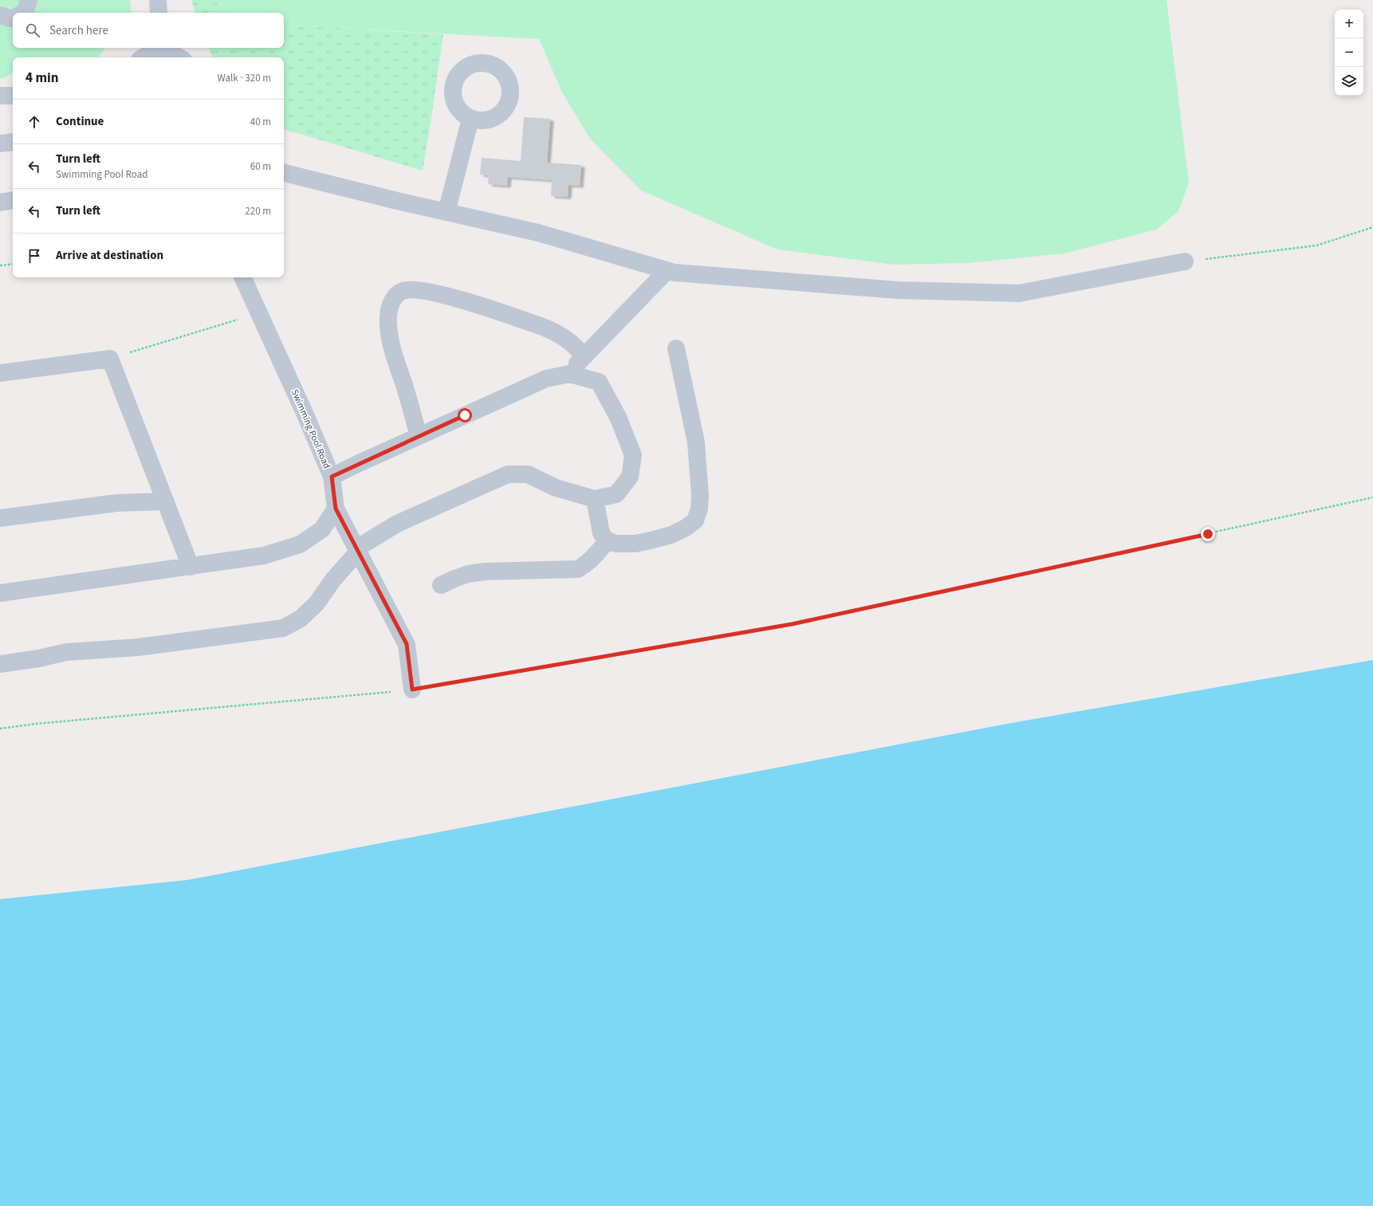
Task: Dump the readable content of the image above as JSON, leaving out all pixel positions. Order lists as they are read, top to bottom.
{
  "streets": {
    "street": ["Swimming Pool Road"]
  },
  "page": {
    "map_buttons": ["+", "−"],
    "search": "Search here",
    "heading": ["4 min", "Walk · 320 m"],
    "list": [
      ["Continue", "40 m"],
      ["Turn left", "Swimming Pool Road", "60 m"],
      ["Turn left", "220 m"],
      "Arrive at destination"
    ]
  }
}
